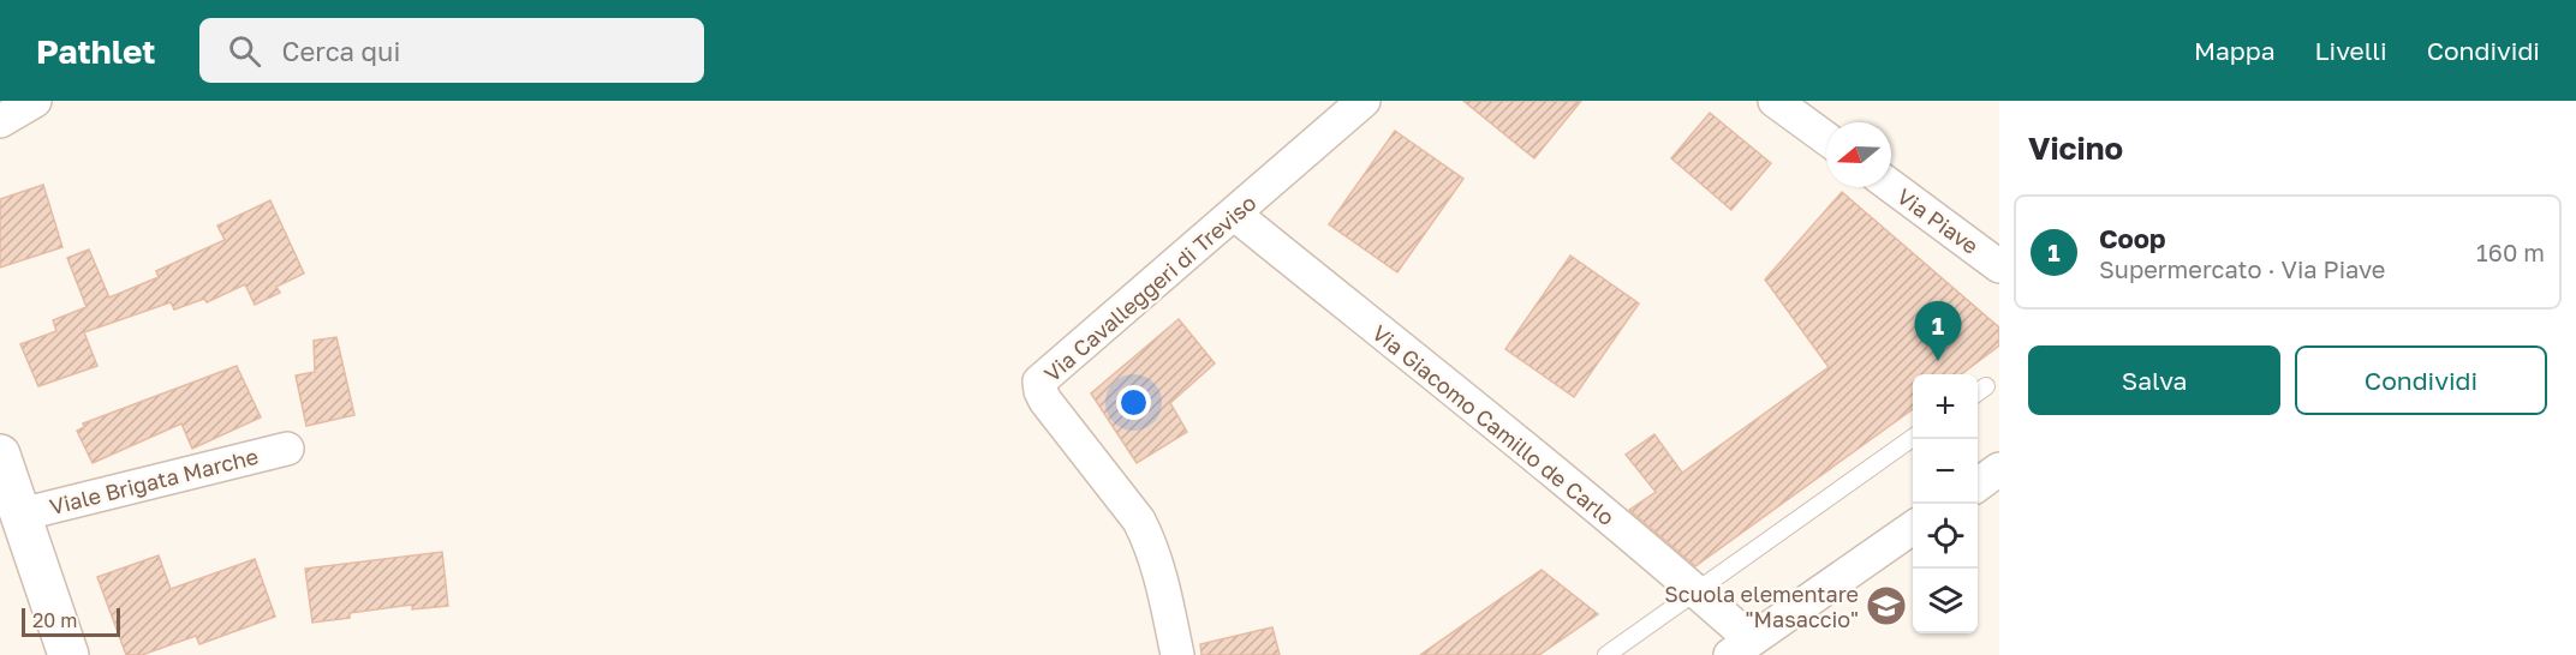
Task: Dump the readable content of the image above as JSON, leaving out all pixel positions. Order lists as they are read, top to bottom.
{
  "streets": {
    "street": [
      "Via Piave",
      "Via Cavalleggeri di Treviso",
      "Via Giacomo Camillo de Carlo",
      "Viale Brigata Marche"
    ]
  },
  "crossings": [
    ["Via Cavalleggeri di Treviso", "Via Giacomo Camillo de Carlo"]
  ],
  "places": {
    "school or university": ["Scuola elementare \"Masaccio\""]
  },
  "scale_bar": "20 m",
  "north": "left",
  "page": {
    "header": "Pathlet",
    "search": "Cerca qui",
    "nav": ["Mappa", "Livelli", "Condividi"],
    "heading": "Vicino",
    "list": [
      {
        "mark": "1",
        "name": "Coop",
        "note": "Supermercato · Via Piave",
        "value": "160 m"
      }
    ],
    "pins": "1",
    "buttons": ["Salva", "Condividi"],
    "map_buttons": ["+", "−"],
    "scale": "20 m"
  }
}
